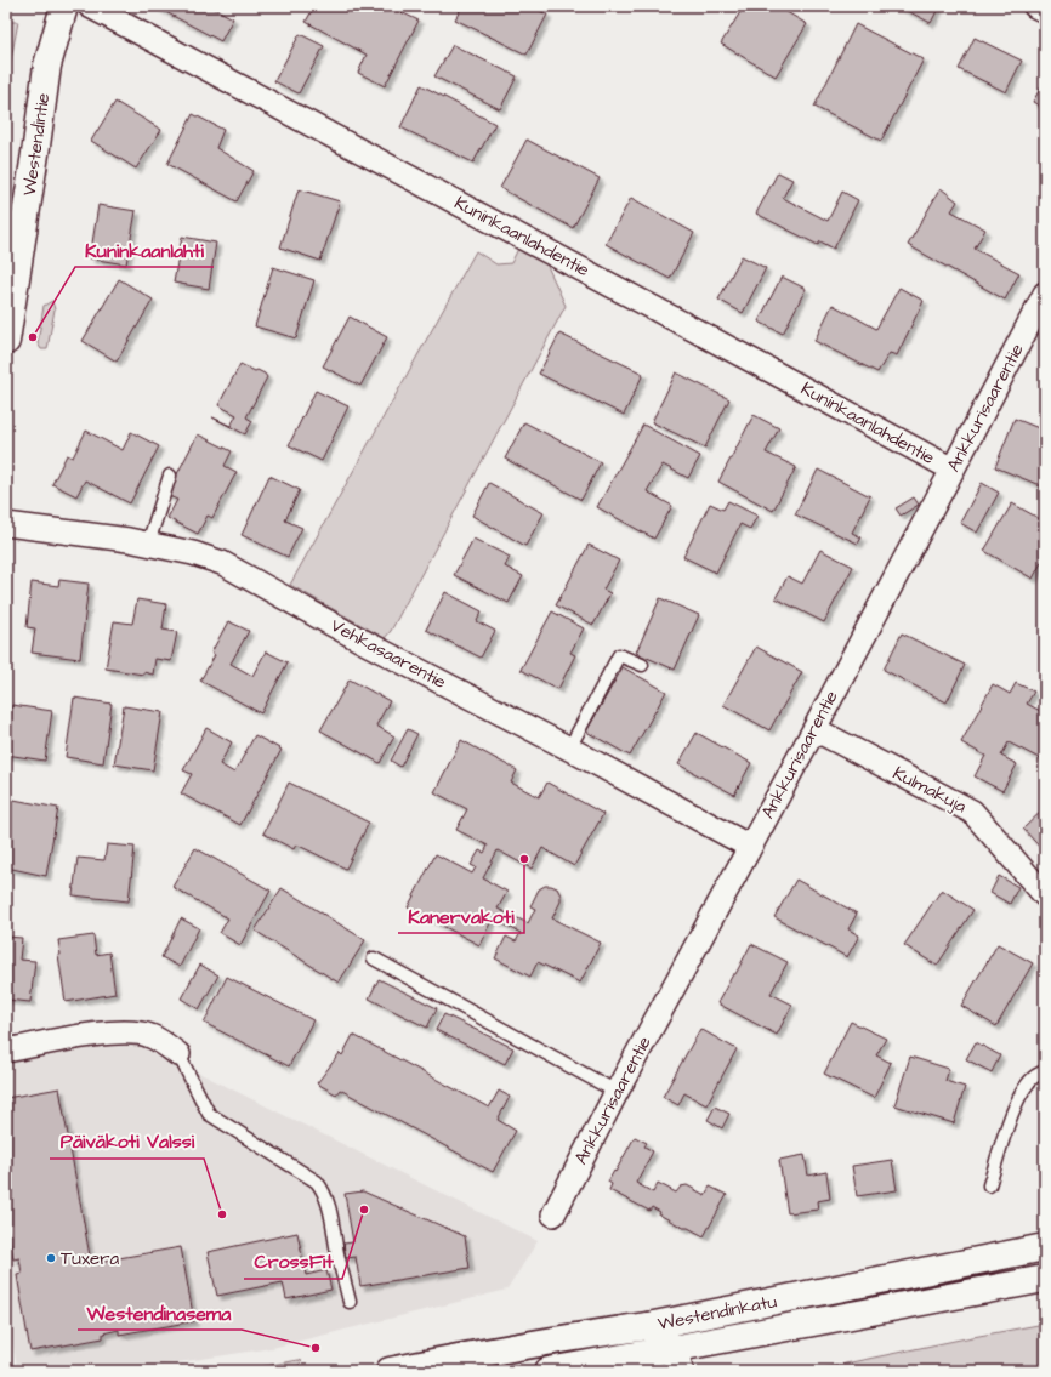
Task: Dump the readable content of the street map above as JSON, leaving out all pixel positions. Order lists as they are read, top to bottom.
{
  "streets": {
    "main road": ["Westendintie", "Westendinkatu"],
    "street": [
      "Kuninkaanlahdentie",
      "Ankkurisaarentie",
      "Vehkasaarentie",
      "Kulmakuja"
    ]
  },
  "crossings": [
    ["Kuninkaanlahdentie", "Ankkurisaarentie"],
    ["Ankkurisaarentie", "Vehkasaarentie"],
    ["Ankkurisaarentie", "Kulmakuja"]
  ],
  "places": [
    "Kuninkaanlahti",
    "Kanervakoti",
    "CrossFit",
    "Päiväkoti Valssi",
    "Tuxera",
    "Westendinasema"
  ]
}
